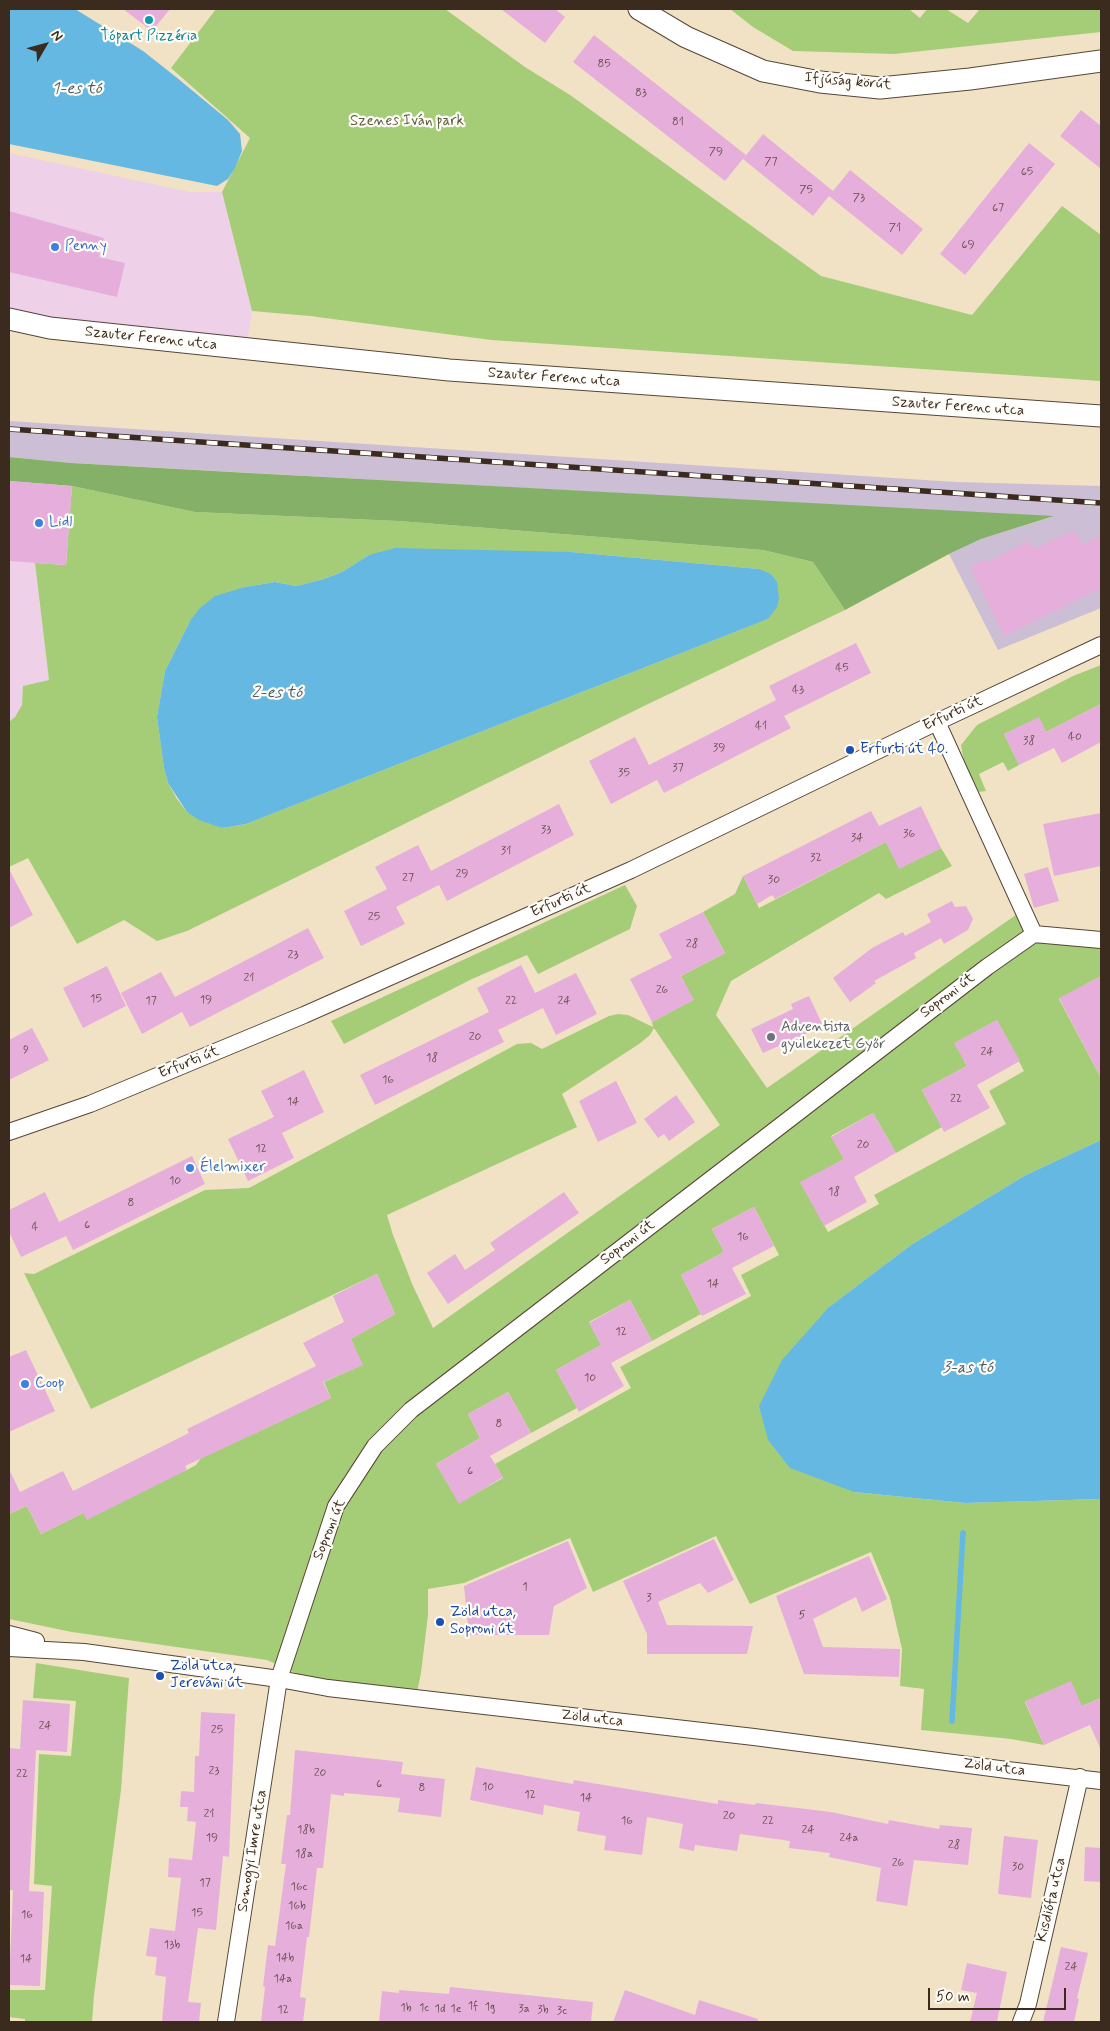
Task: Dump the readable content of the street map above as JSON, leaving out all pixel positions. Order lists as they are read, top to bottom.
{
  "streets": {
    "street": [
      "Ifjúság körút",
      "Szauter Ferenc utca",
      "Erfurti út",
      "Soproni út",
      "Zöld utca",
      "Somogyi Imre utca",
      "Kisdiófa utca"
    ]
  },
  "crossings": [
    ["Soproni út", "Zöld utca"],
    ["Soproni út", "Somogyi Imre utca"],
    ["Zöld utca", "Somogyi Imre utca"],
    ["Zöld utca", "Kisdiófa utca"]
  ],
  "water": ["1-es tó", "2-es tó", "3-as tó"],
  "parks": ["Szenes Iván park"],
  "places": [
    "Tópart Pizzéria",
    "Penny",
    "Lidl",
    "Erfurti út 40.",
    "Adventista gyülekezet Győr",
    "Élelmixer",
    "Coop",
    "Zöld utca, Soproni út",
    "Zöld utca, Jereváni út"
  ],
  "house_numbers": [
    "85",
    "83",
    "81",
    "79",
    "77",
    "65",
    "75",
    "73",
    "67",
    "71",
    "69",
    "45",
    "43",
    "41",
    "40",
    "38",
    "39",
    "37",
    "35",
    "33",
    "36",
    "34",
    "31",
    "32",
    "29",
    "27",
    "30",
    "25",
    "28",
    "23",
    "21",
    "26",
    "15",
    "19",
    "17",
    "22",
    "24",
    "20",
    "9",
    "24",
    "18",
    "16",
    "22",
    "14",
    "20",
    "12",
    "10",
    "18",
    "8",
    "6",
    "4",
    "16",
    "14",
    "12",
    "10",
    "8",
    "6",
    "1",
    "3",
    "5",
    "24",
    "25",
    "23",
    "20",
    "22",
    "6",
    "10",
    "8",
    "12",
    "14",
    "21",
    "20",
    "16",
    "22",
    "18b",
    "24",
    "19",
    "24a",
    "28",
    "18a",
    "26",
    "30",
    "17",
    "16c",
    "16b",
    "15",
    "16",
    "16a",
    "13b",
    "14b",
    "14",
    "24",
    "14a",
    "1f",
    "1g",
    "1b",
    "1c",
    "1d",
    "1e",
    "3a",
    "12",
    "3b",
    "3c"
  ],
  "scale_bar": "50 m",
  "north": "top right"
}
